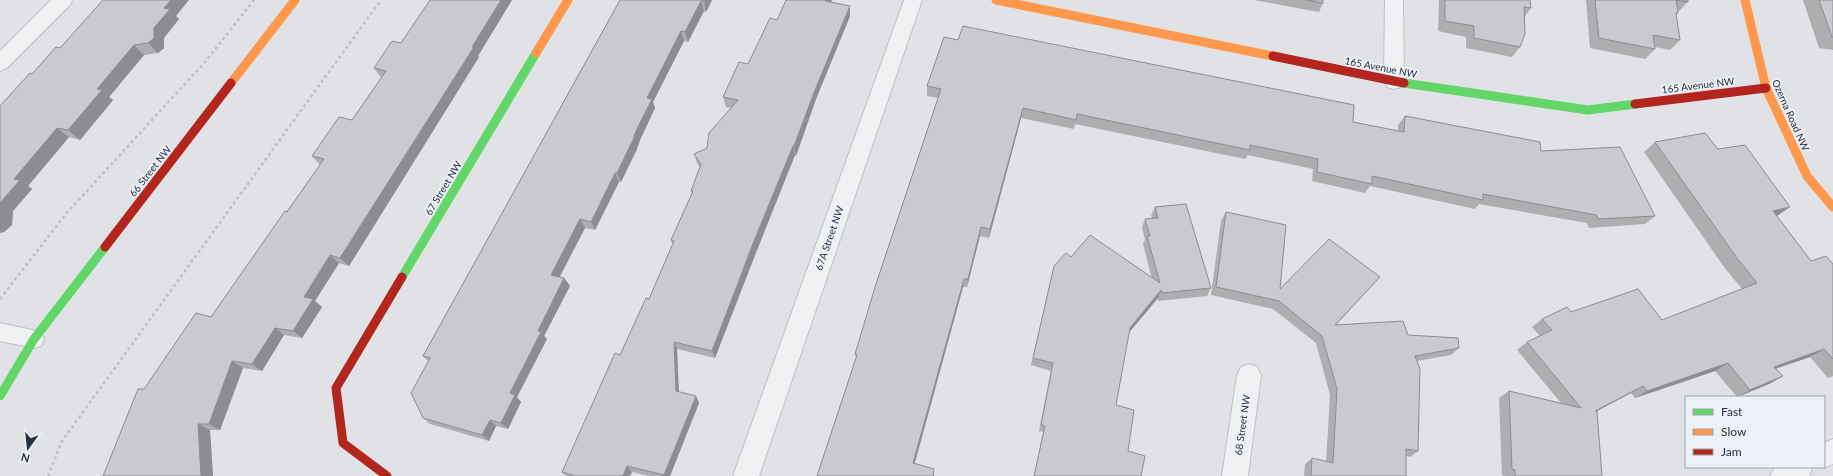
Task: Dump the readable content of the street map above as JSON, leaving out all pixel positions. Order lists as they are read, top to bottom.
{
  "streets": {
    "street": [
      "165 Avenue NW",
      "Ozerna Road NW",
      "66 Street NW",
      "67 Street NW",
      "67A Street NW",
      "68 Street NW"
    ]
  },
  "crossings": [
    ["165 Avenue NW", "Ozerna Road NW"]
  ],
  "legend": ["Fast", "Slow", "Jam"],
  "north": "bottom"
}
